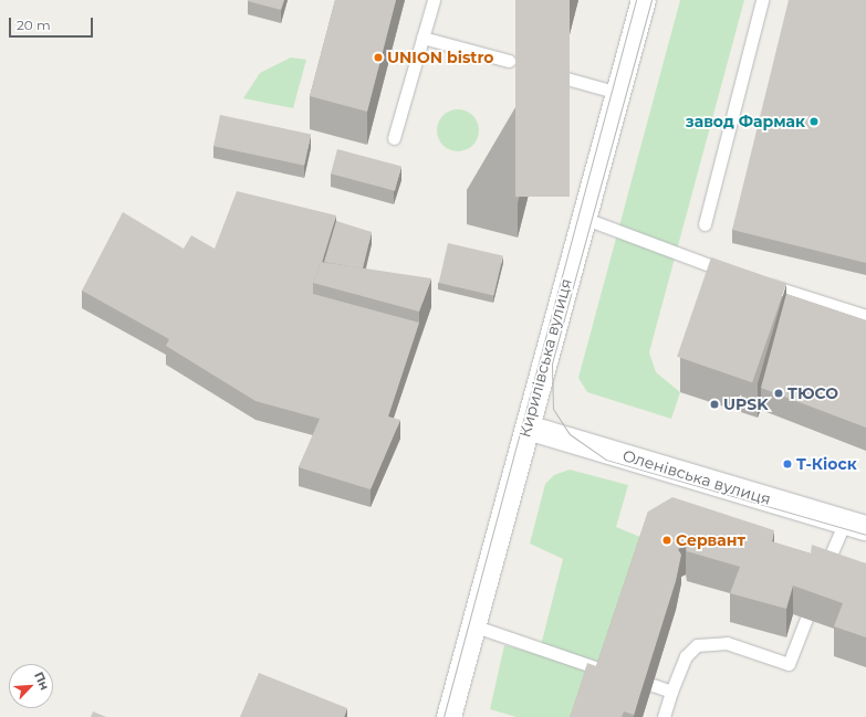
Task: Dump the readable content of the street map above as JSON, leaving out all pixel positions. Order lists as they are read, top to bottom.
{
  "streets": {
    "street": ["Кирилівська вулиця", "Оленівська вулиця"]
  },
  "crossings": [
    ["Кирилівська вулиця", "Оленівська вулиця"]
  ],
  "places": [
    "UNION bistro",
    "завод Фармак",
    "ТЮСО",
    "UPSK",
    "Т-Кіоск",
    "Сервант"
  ],
  "scale_bar": "20 m",
  "north": "top right"
}
